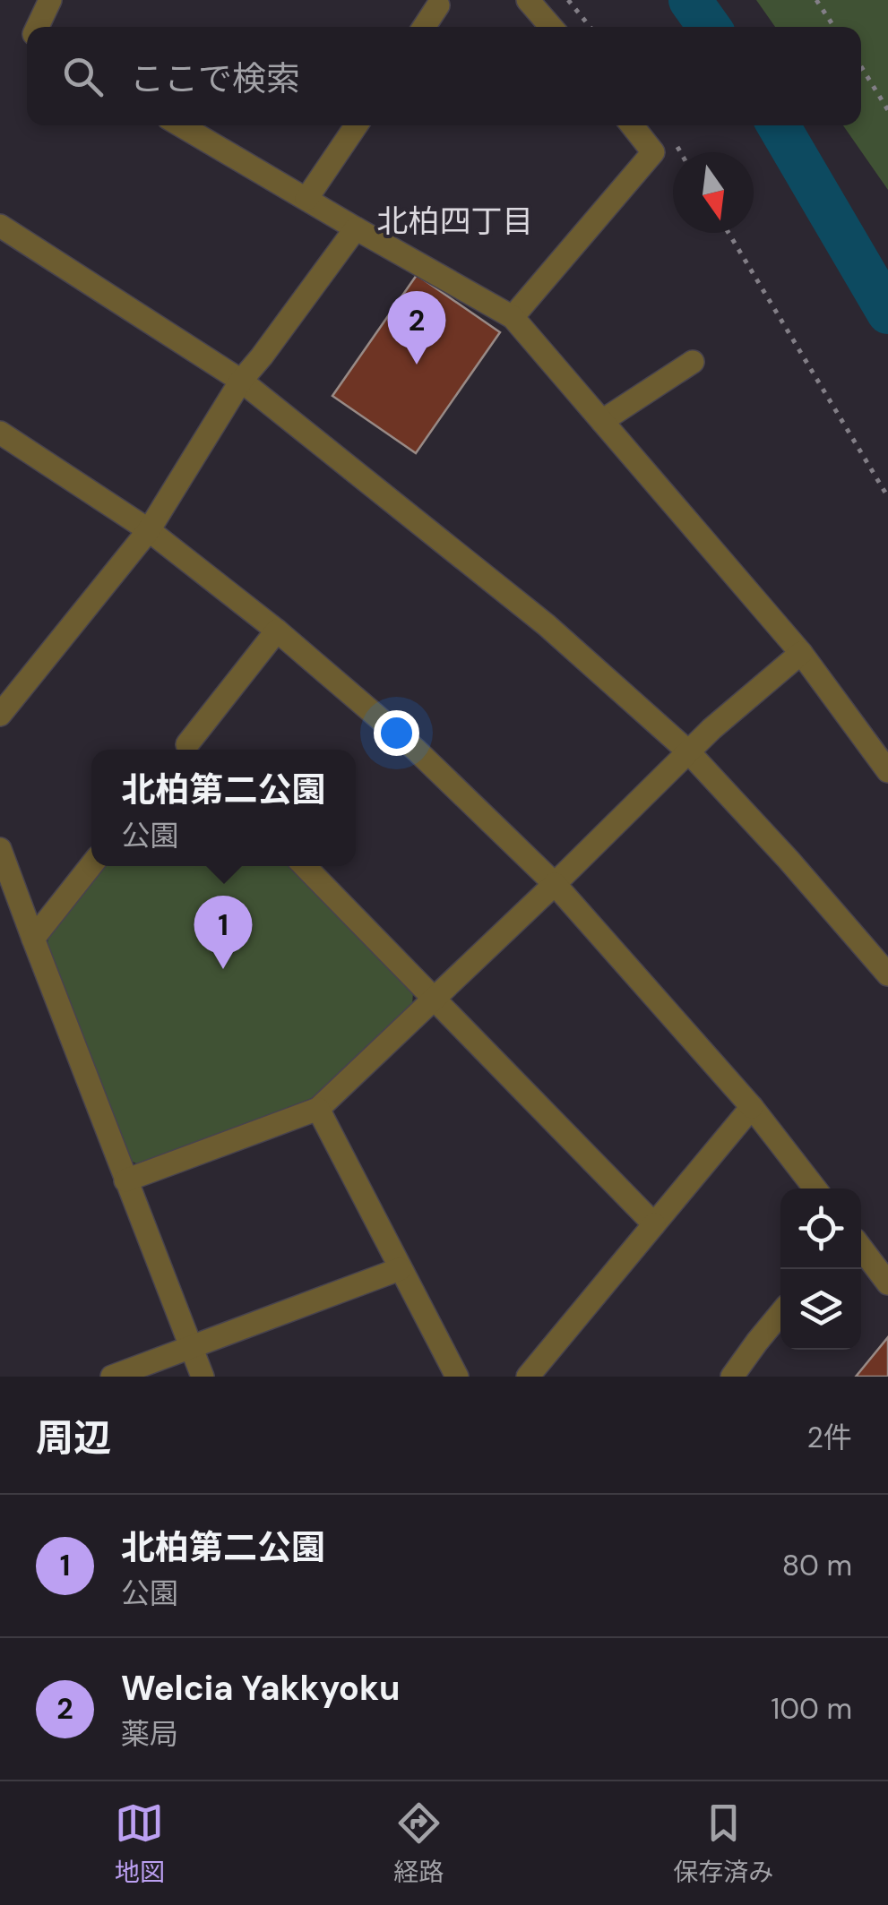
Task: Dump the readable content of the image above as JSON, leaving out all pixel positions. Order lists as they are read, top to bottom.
{
  "districts": ["北柏四丁目"],
  "north": "bottom",
  "page": {
    "search": "ここで検索",
    "pins": ["2", "1"],
    "popup": ["北柏第二公園", "公園"],
    "heading": ["周辺", "2件"],
    "list": [
      {
        "mark": "1",
        "name": "北柏第二公園",
        "note": "公園",
        "value": "80 m"
      },
      {
        "mark": "2",
        "name": "Welcia Yakkyoku",
        "note": "薬局",
        "value": "100 m"
      }
    ],
    "nav": ["地図", "経路", "保存済み"]
  }
}
